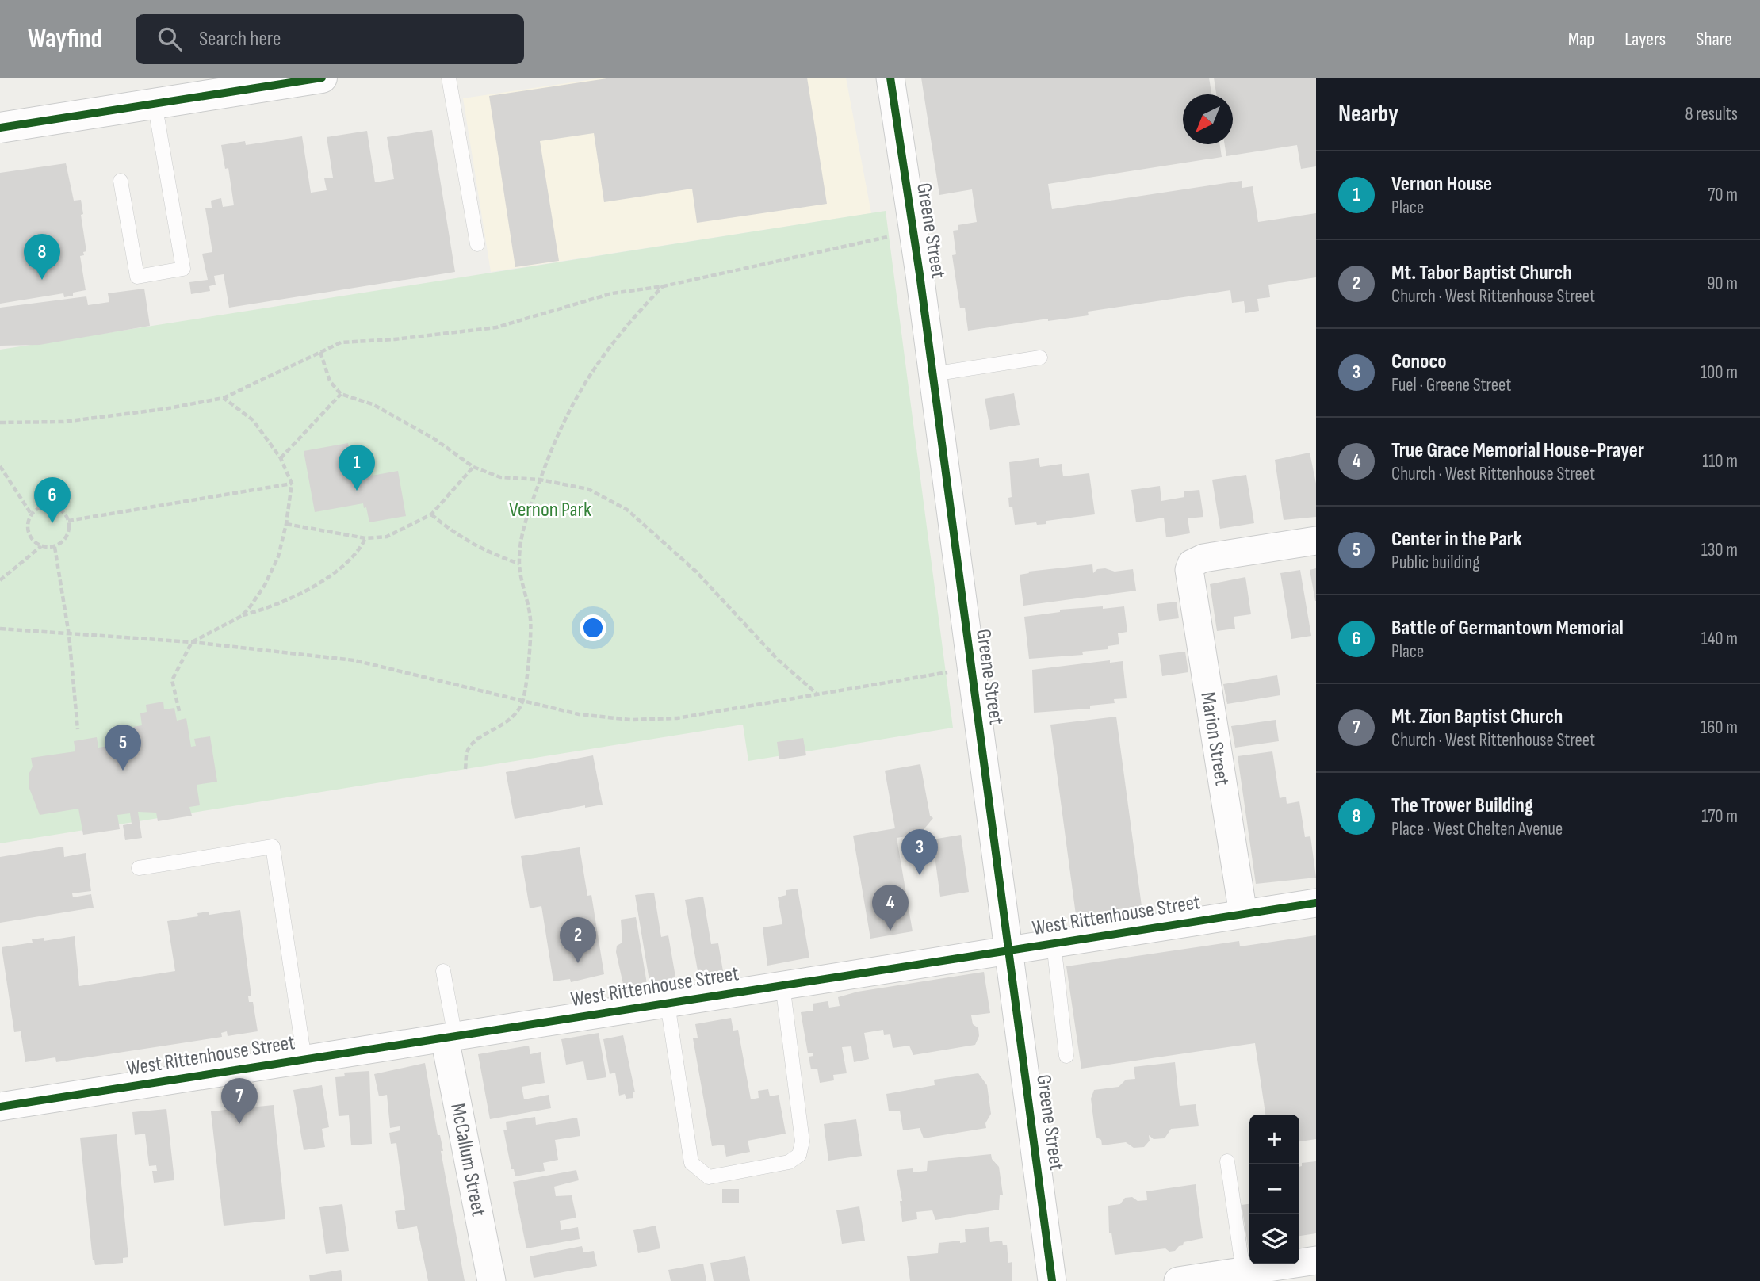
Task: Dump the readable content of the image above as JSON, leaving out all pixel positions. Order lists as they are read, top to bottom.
{
  "streets": {
    "street": [
      "Greene Street",
      "Marion Street",
      "West Rittenhouse Street",
      "McCallum Street"
    ]
  },
  "crossings": [
    ["Greene Street", "West Rittenhouse Street"],
    ["Marion Street", "West Rittenhouse Street"],
    ["West Rittenhouse Street", "McCallum Street"]
  ],
  "parks": ["Vernon Park"],
  "north": "bottom left",
  "page": {
    "header": "Wayfind",
    "search": "Search here",
    "nav": ["Map", "Layers", "Share"],
    "heading": ["Nearby", "8 results"],
    "list": [
      {
        "mark": "1",
        "name": "Vernon House",
        "note": "Place",
        "value": "70 m"
      },
      {
        "mark": "2",
        "name": "Mt. Tabor Baptist Church",
        "note": "Church · West Rittenhouse Street",
        "value": "90 m"
      },
      {
        "mark": "3",
        "name": "Conoco",
        "note": "Fuel · Greene Street",
        "value": "100 m"
      },
      {
        "mark": "4",
        "name": "True Grace Memorial House-Prayer",
        "note": "Church · West Rittenhouse Street",
        "value": "110 m"
      },
      {
        "mark": "5",
        "name": "Center in the Park",
        "note": "Public building",
        "value": "130 m"
      },
      {
        "mark": "6",
        "name": "Battle of Germantown Memorial",
        "note": "Place",
        "value": "140 m"
      },
      {
        "mark": "7",
        "name": "Mt. Zion Baptist Church",
        "note": "Church · West Rittenhouse Street",
        "value": "160 m"
      },
      {
        "mark": "8",
        "name": "The Trower Building",
        "note": "Place · West Chelten Avenue",
        "value": "170 m"
      }
    ],
    "pins": [
      "8",
      "1",
      "6",
      "5",
      "3",
      "4",
      "2",
      "7"
    ],
    "map_buttons": ["+", "−"]
  }
}
